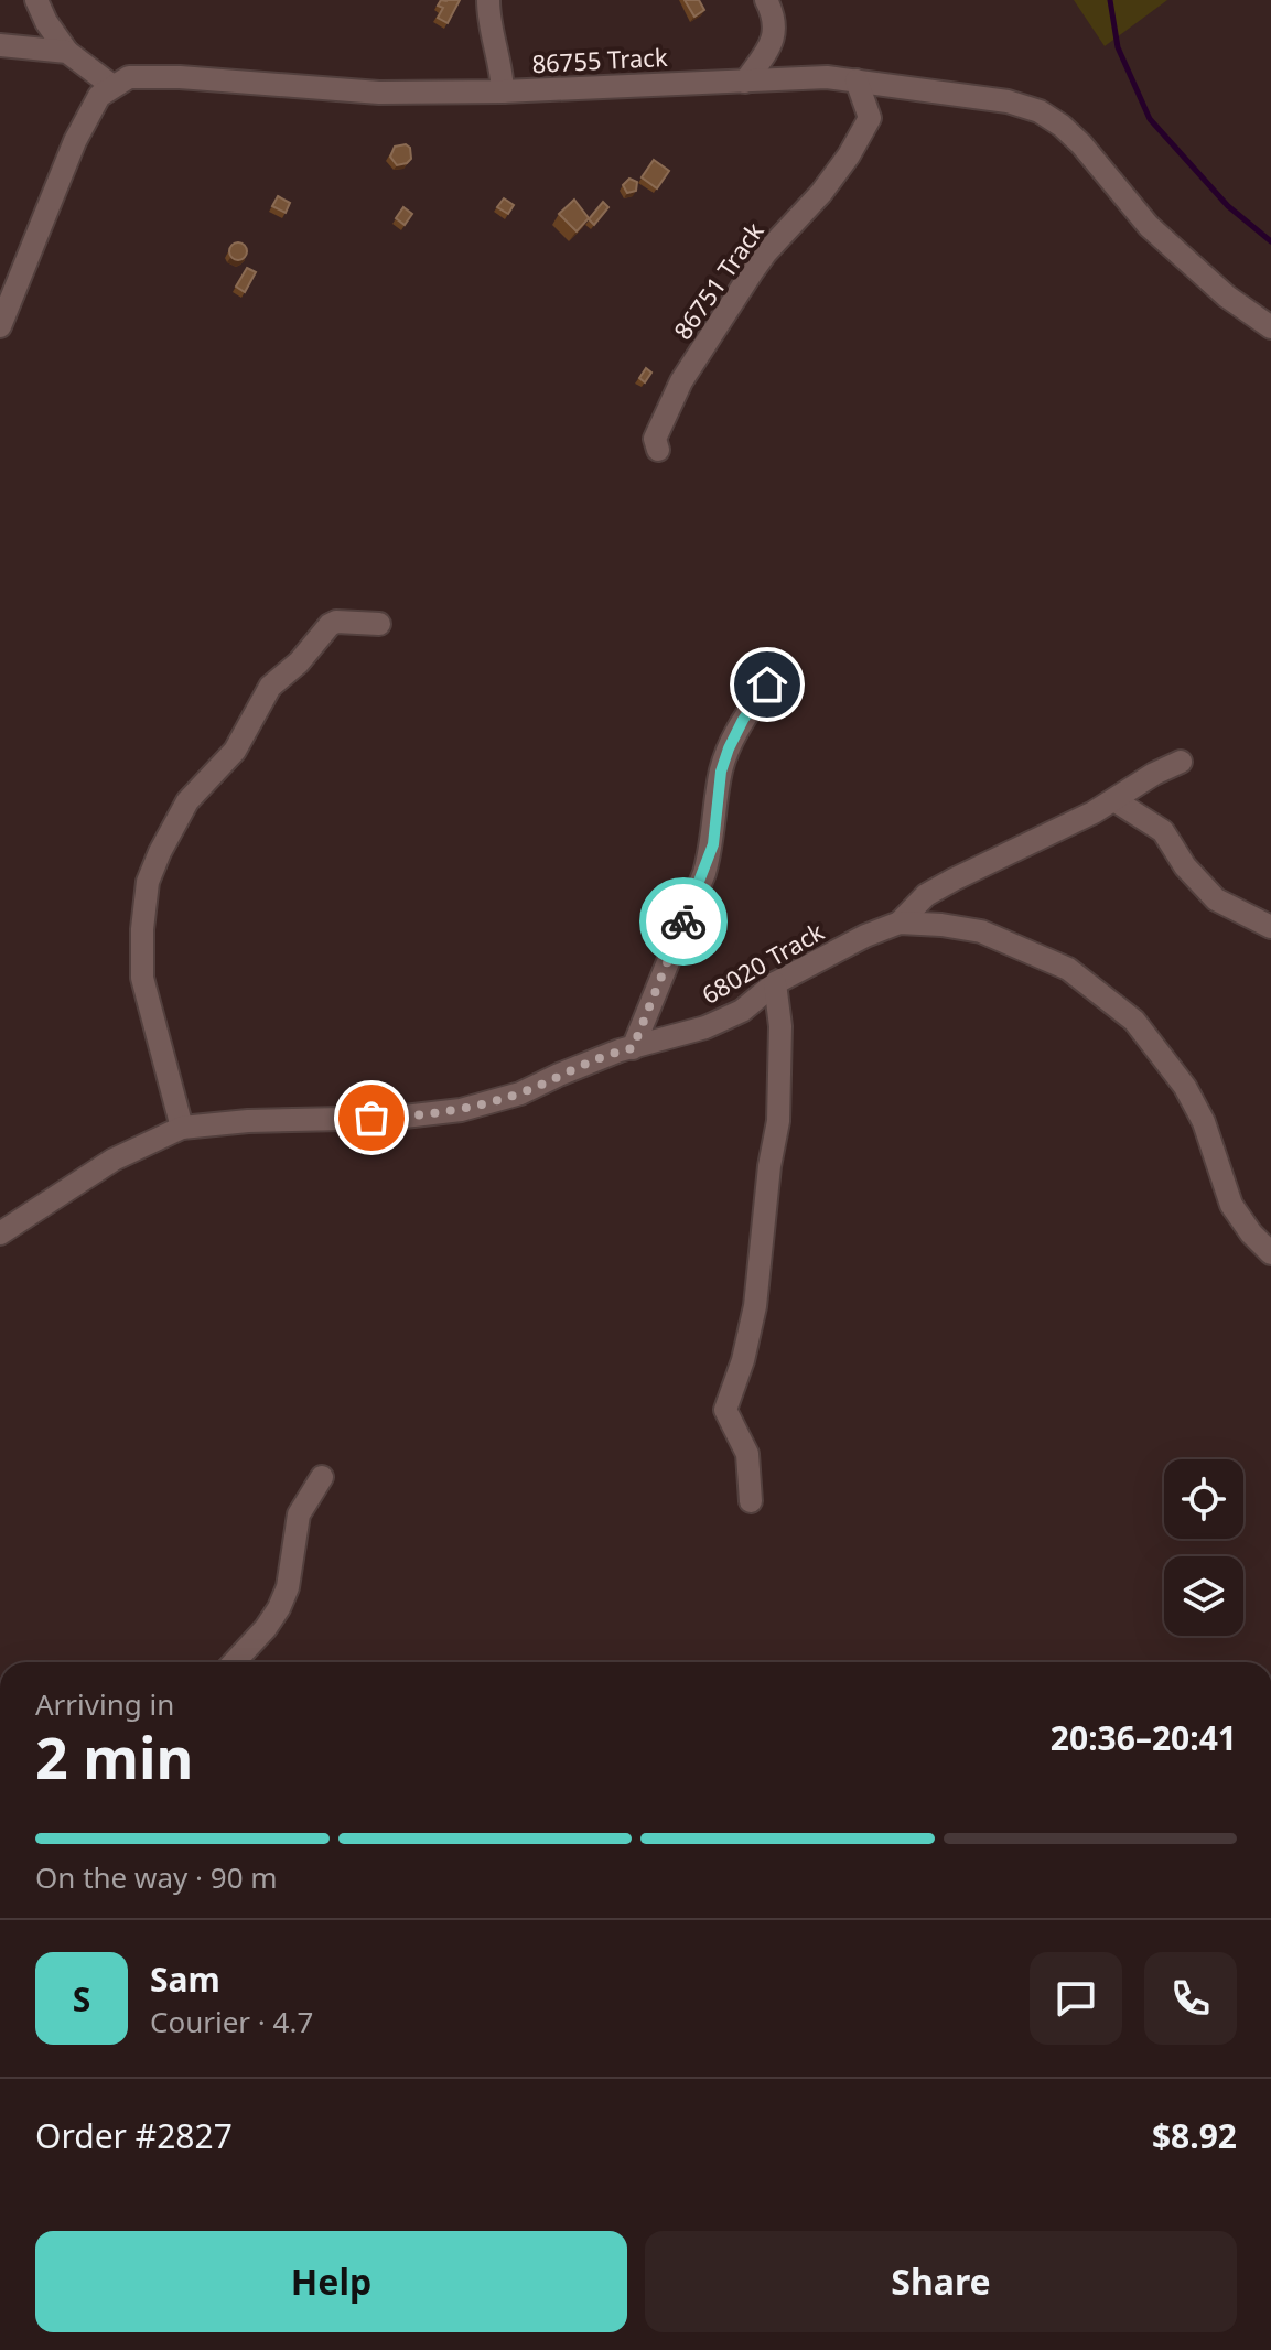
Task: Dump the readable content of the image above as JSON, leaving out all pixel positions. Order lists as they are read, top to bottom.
{
  "streets": {
    "street": ["86755 Track", "86751 Track", "68020 Track"]
  },
  "crossings": [
    ["86755 Track", "86751 Track"]
  ],
  "page": {
    "heading": ["2 min", "Arriving in", "20:36–20:41"],
    "panel": [
      "Sam",
      "Courier · 4.7",
      "Order #2827",
      "$8.92"
    ],
    "bar": "On the way · 90 m",
    "round": "S",
    "buttons": ["Help", "Share"]
  }
}
